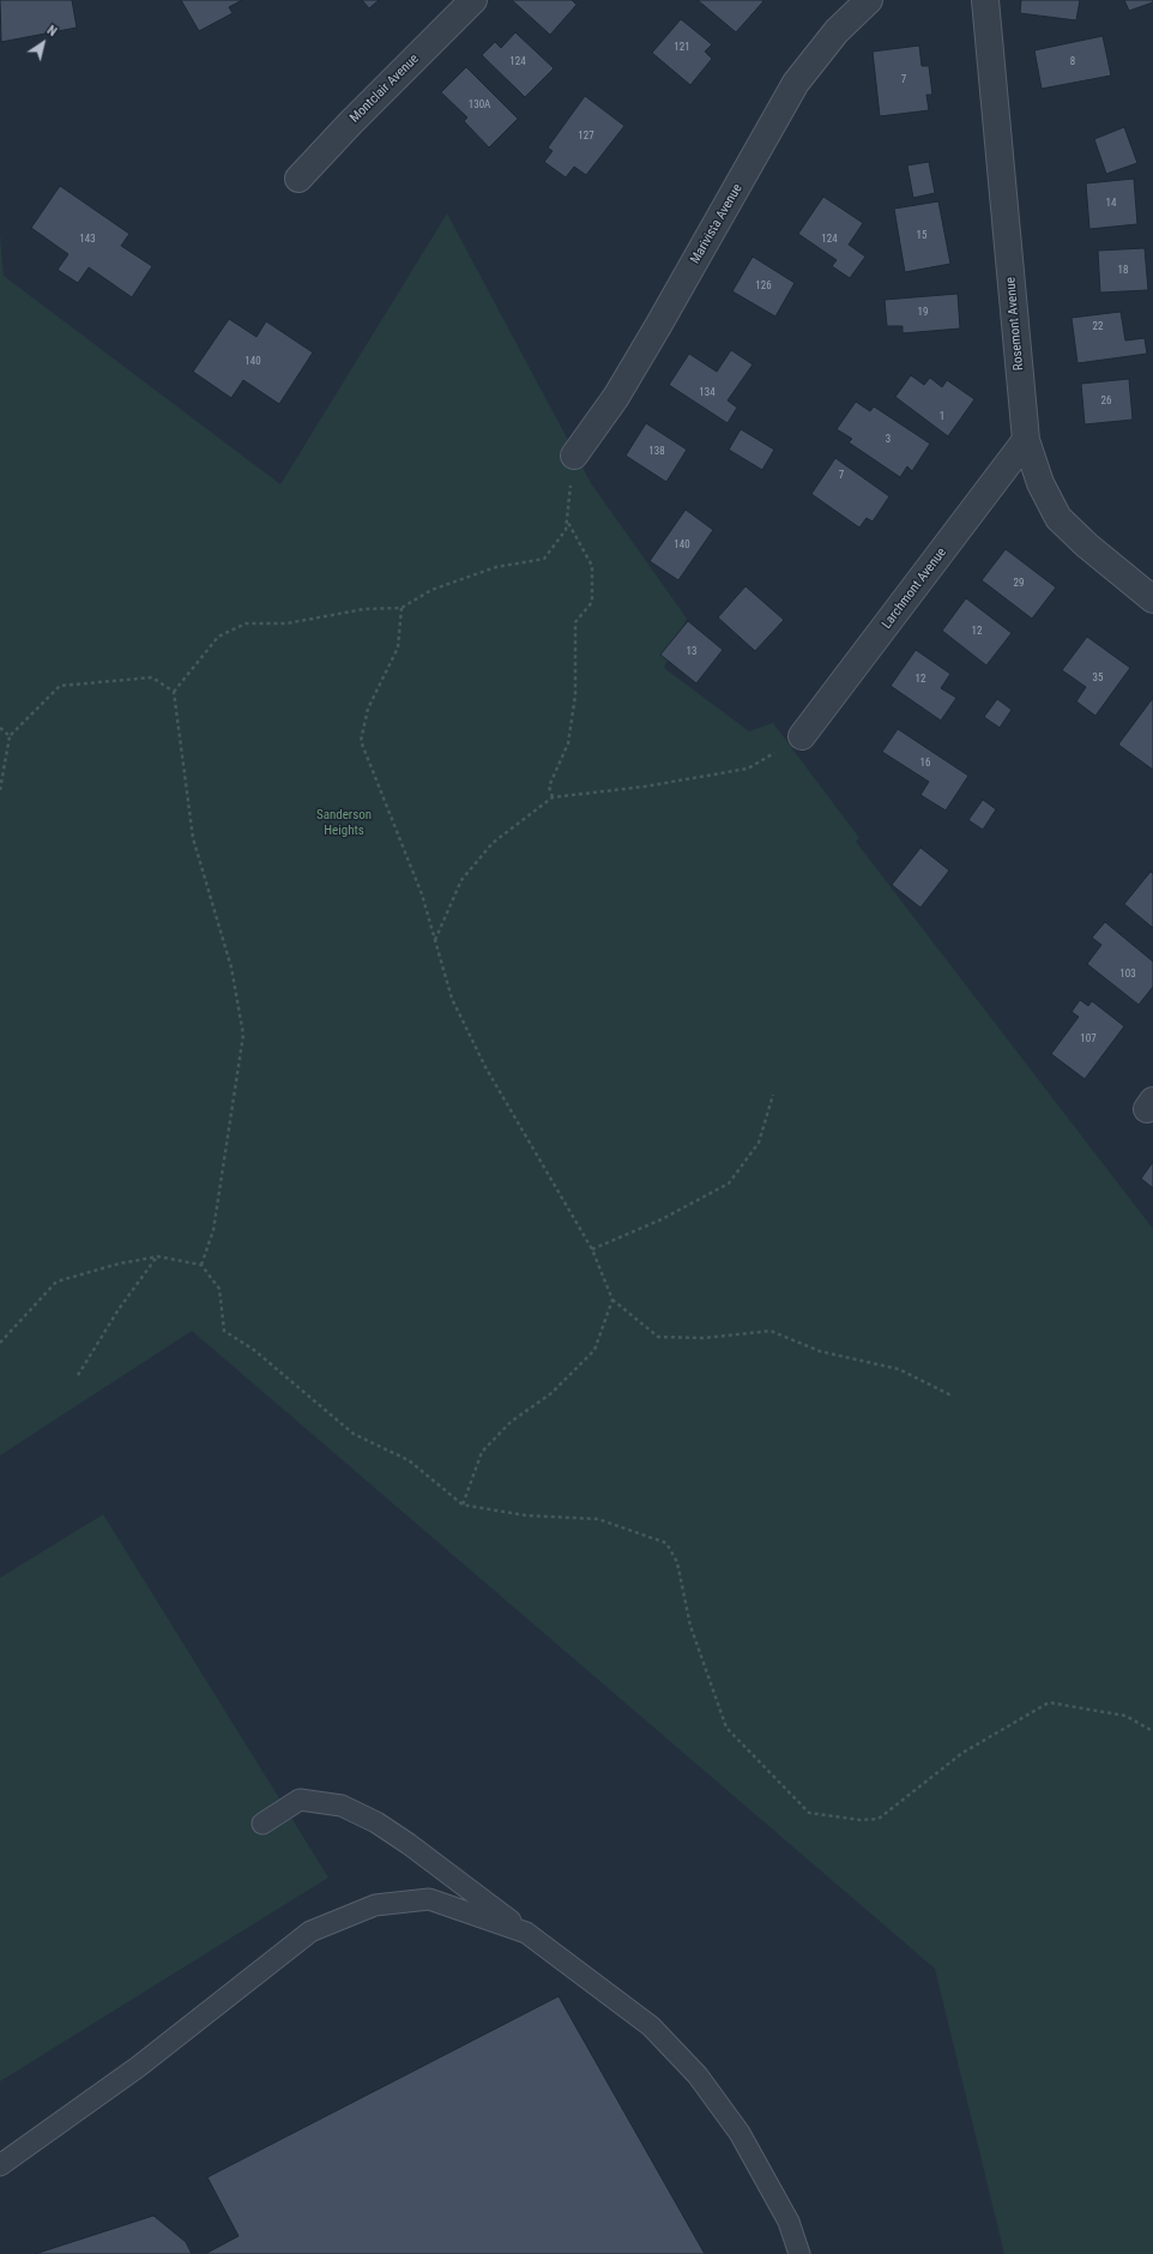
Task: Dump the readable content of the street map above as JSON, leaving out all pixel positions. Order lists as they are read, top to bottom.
{
  "streets": {
    "street": [
      "Montclair Avenue",
      "Marivista Avenue",
      "Rosemont Avenue",
      "Larchmont Avenue"
    ]
  },
  "crossings": [
    ["Rosemont Avenue", "Larchmont Avenue"]
  ],
  "parks": ["Sanderson Heights"],
  "house_numbers": [
    "121",
    "124",
    "8",
    "7",
    "130A",
    "127",
    "14",
    "15",
    "143",
    "124",
    "18",
    "126",
    "19",
    "22",
    "140",
    "134",
    "26",
    "1",
    "3",
    "138",
    "7",
    "140",
    "29",
    "12",
    "13",
    "35",
    "12",
    "16",
    "103",
    "107"
  ],
  "north": "top right"
}
